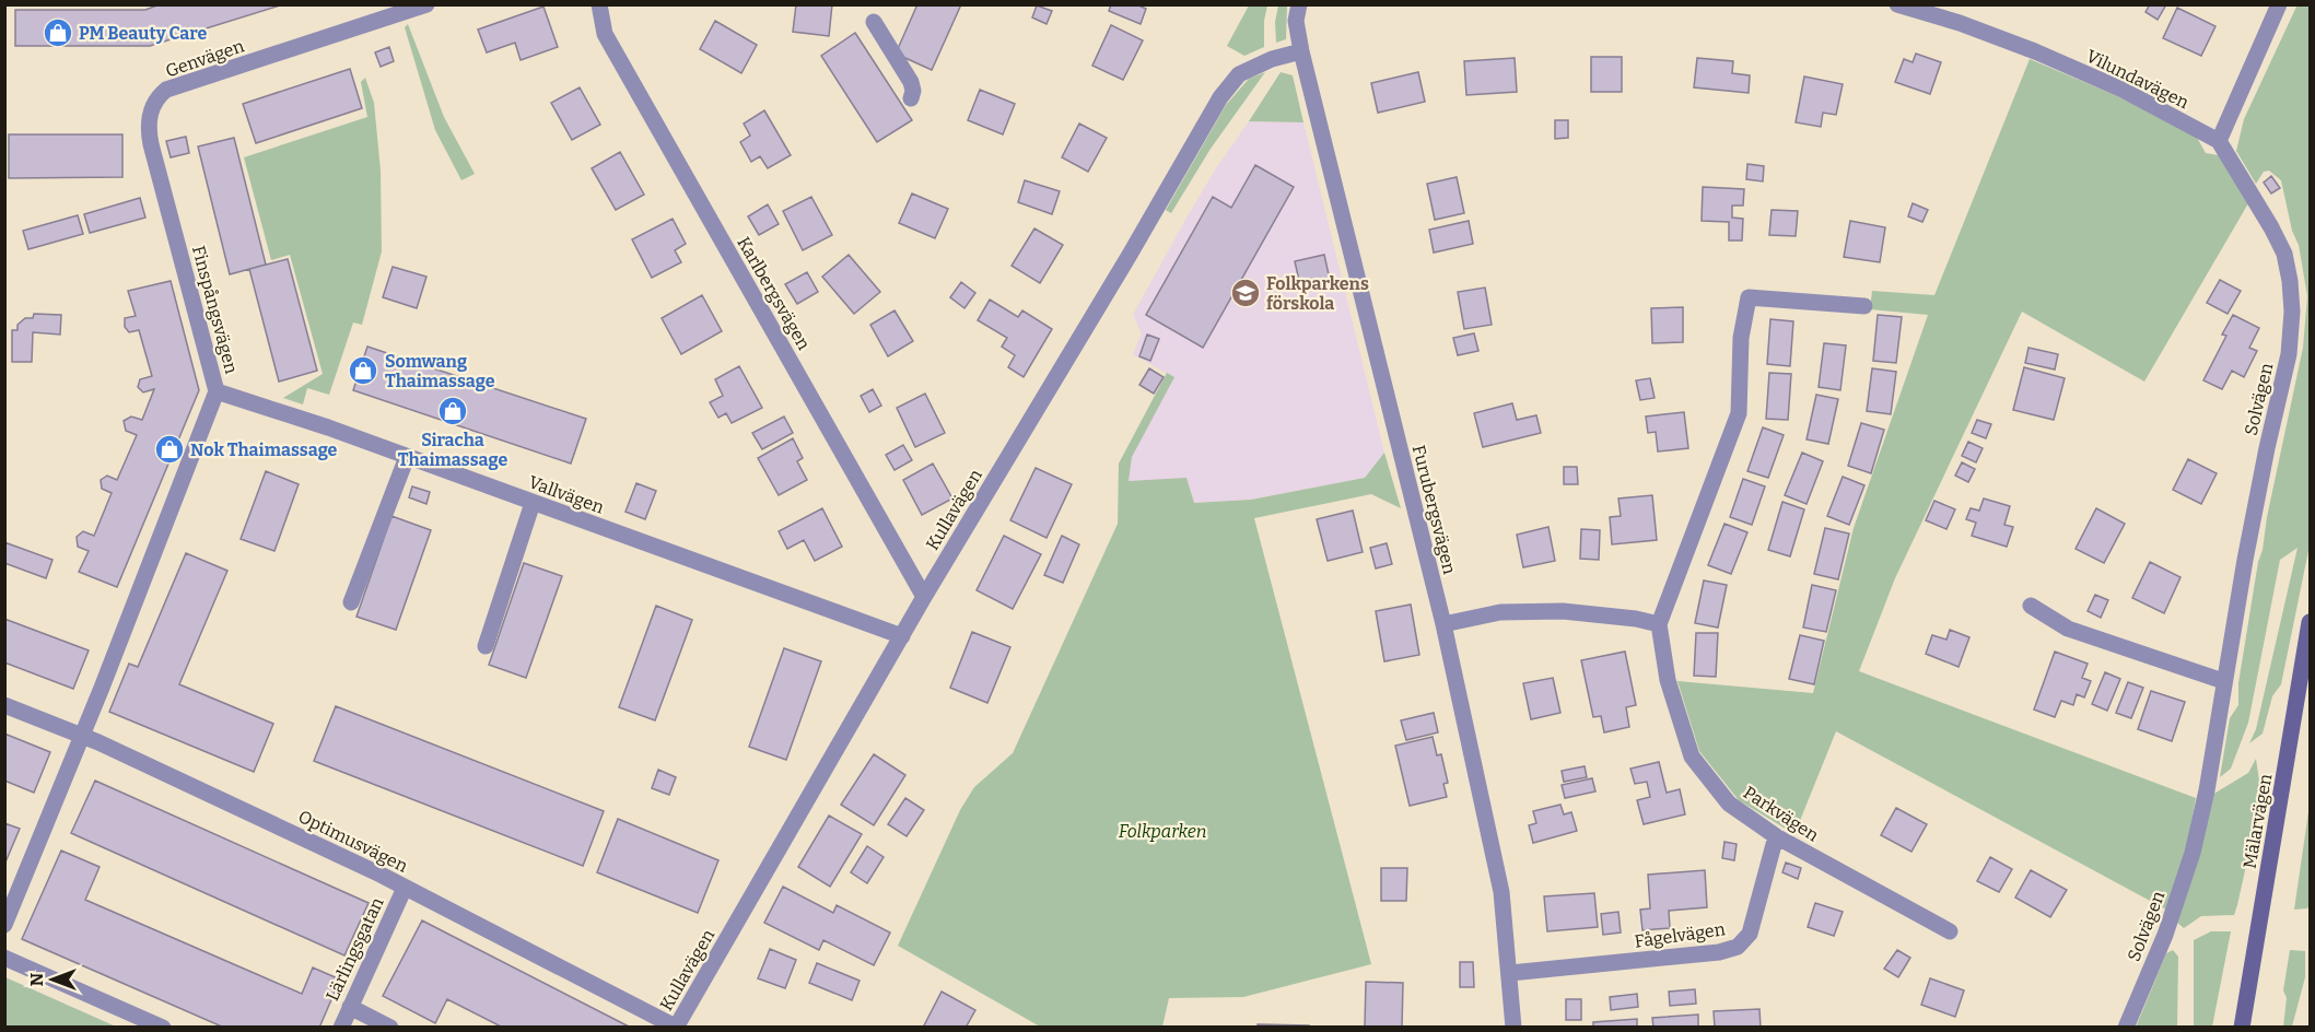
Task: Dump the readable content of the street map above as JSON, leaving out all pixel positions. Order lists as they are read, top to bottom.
{
  "streets": {
    "main road": ["Mälarvägen"],
    "street": [
      "Genvägen",
      "Vilundavägen",
      "Karlbergsvägen",
      "Finspångsvägen",
      "Solvägen",
      "Vallvägen",
      "Kullavägen",
      "Furubergsvägen",
      "Parkvägen",
      "Optimusvägen",
      "Fågelvägen",
      "Lärlingsgatan"
    ]
  },
  "crossings": [
    ["Genvägen", "Finspångsvägen"],
    ["Vilundavägen", "Solvägen"],
    ["Karlbergsvägen", "Kullavägen"],
    ["Finspångsvägen", "Vallvägen"],
    ["Finspångsvägen", "Optimusvägen"],
    ["Vallvägen", "Kullavägen"],
    ["Kullavägen", "Furubergsvägen"],
    ["Kullavägen", "Optimusvägen"],
    ["Furubergsvägen", "Fågelvägen"],
    ["Parkvägen", "Fågelvägen"],
    ["Optimusvägen", "Lärlingsgatan"]
  ],
  "parks": ["Folkparken"],
  "places": {
    "shop": [
      "PM Beauty Care",
      "Somwang Thaimassage",
      "Siracha Thaimassage",
      "Nok Thaimassage"
    ],
    "school or university": ["Folkparkens förskola"]
  },
  "north": "left"
}
